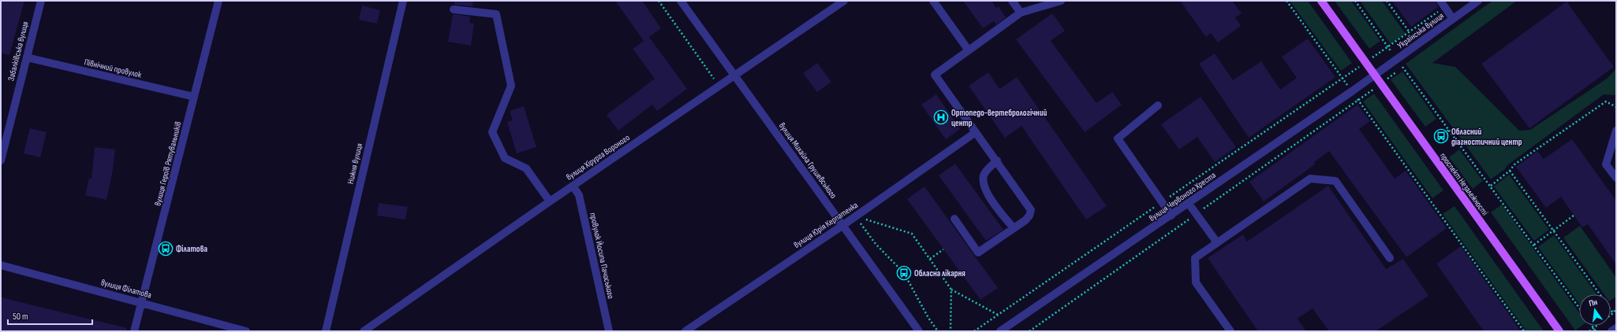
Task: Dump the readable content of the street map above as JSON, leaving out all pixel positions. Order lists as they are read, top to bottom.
{
  "streets": {
    "main road": ["проспект Незалежності"],
    "street": [
      "Українська вулиця",
      "Забалківська вулиця",
      "Північний провулок",
      "вулиця Хірурга Вороного",
      "вулиця Михайла Грушевського",
      "вулиця Героїв Рятувальників",
      "Нижня вулиця",
      "вулиця Червоного Хреста",
      "вулиця Юрія Керпатенка",
      "провулок Йосипа Пачоського",
      "вулиця Філатова"
    ]
  },
  "crossings": [
    ["Українська вулиця", "проспект Незалежності"],
    ["Українська вулиця", "вулиця Червоного Хреста"],
    ["Забалківська вулиця", "Північний провулок"],
    ["Північний провулок", "вулиця Героїв Рятувальників"],
    ["вулиця Хірурга Вороного", "вулиця Михайла Грушевського"],
    ["вулиця Хірурга Вороного", "провулок Йосипа Пачоського"],
    ["вулиця Михайла Грушевського", "вулиця Юрія Керпатенка"],
    ["вулиця Героїв Рятувальників", "вулиця Філатова"],
    ["проспект Незалежності", "вулиця Червоного Хреста"]
  ],
  "places": {
    "hospital": ["Ортопедо-вертебрологічний центр"],
    "bus stop": ["Обласний діагностичний центр", "Філатова", "Обласна лікарня"]
  },
  "scale_bar": "50 m",
  "north": "top"
}
